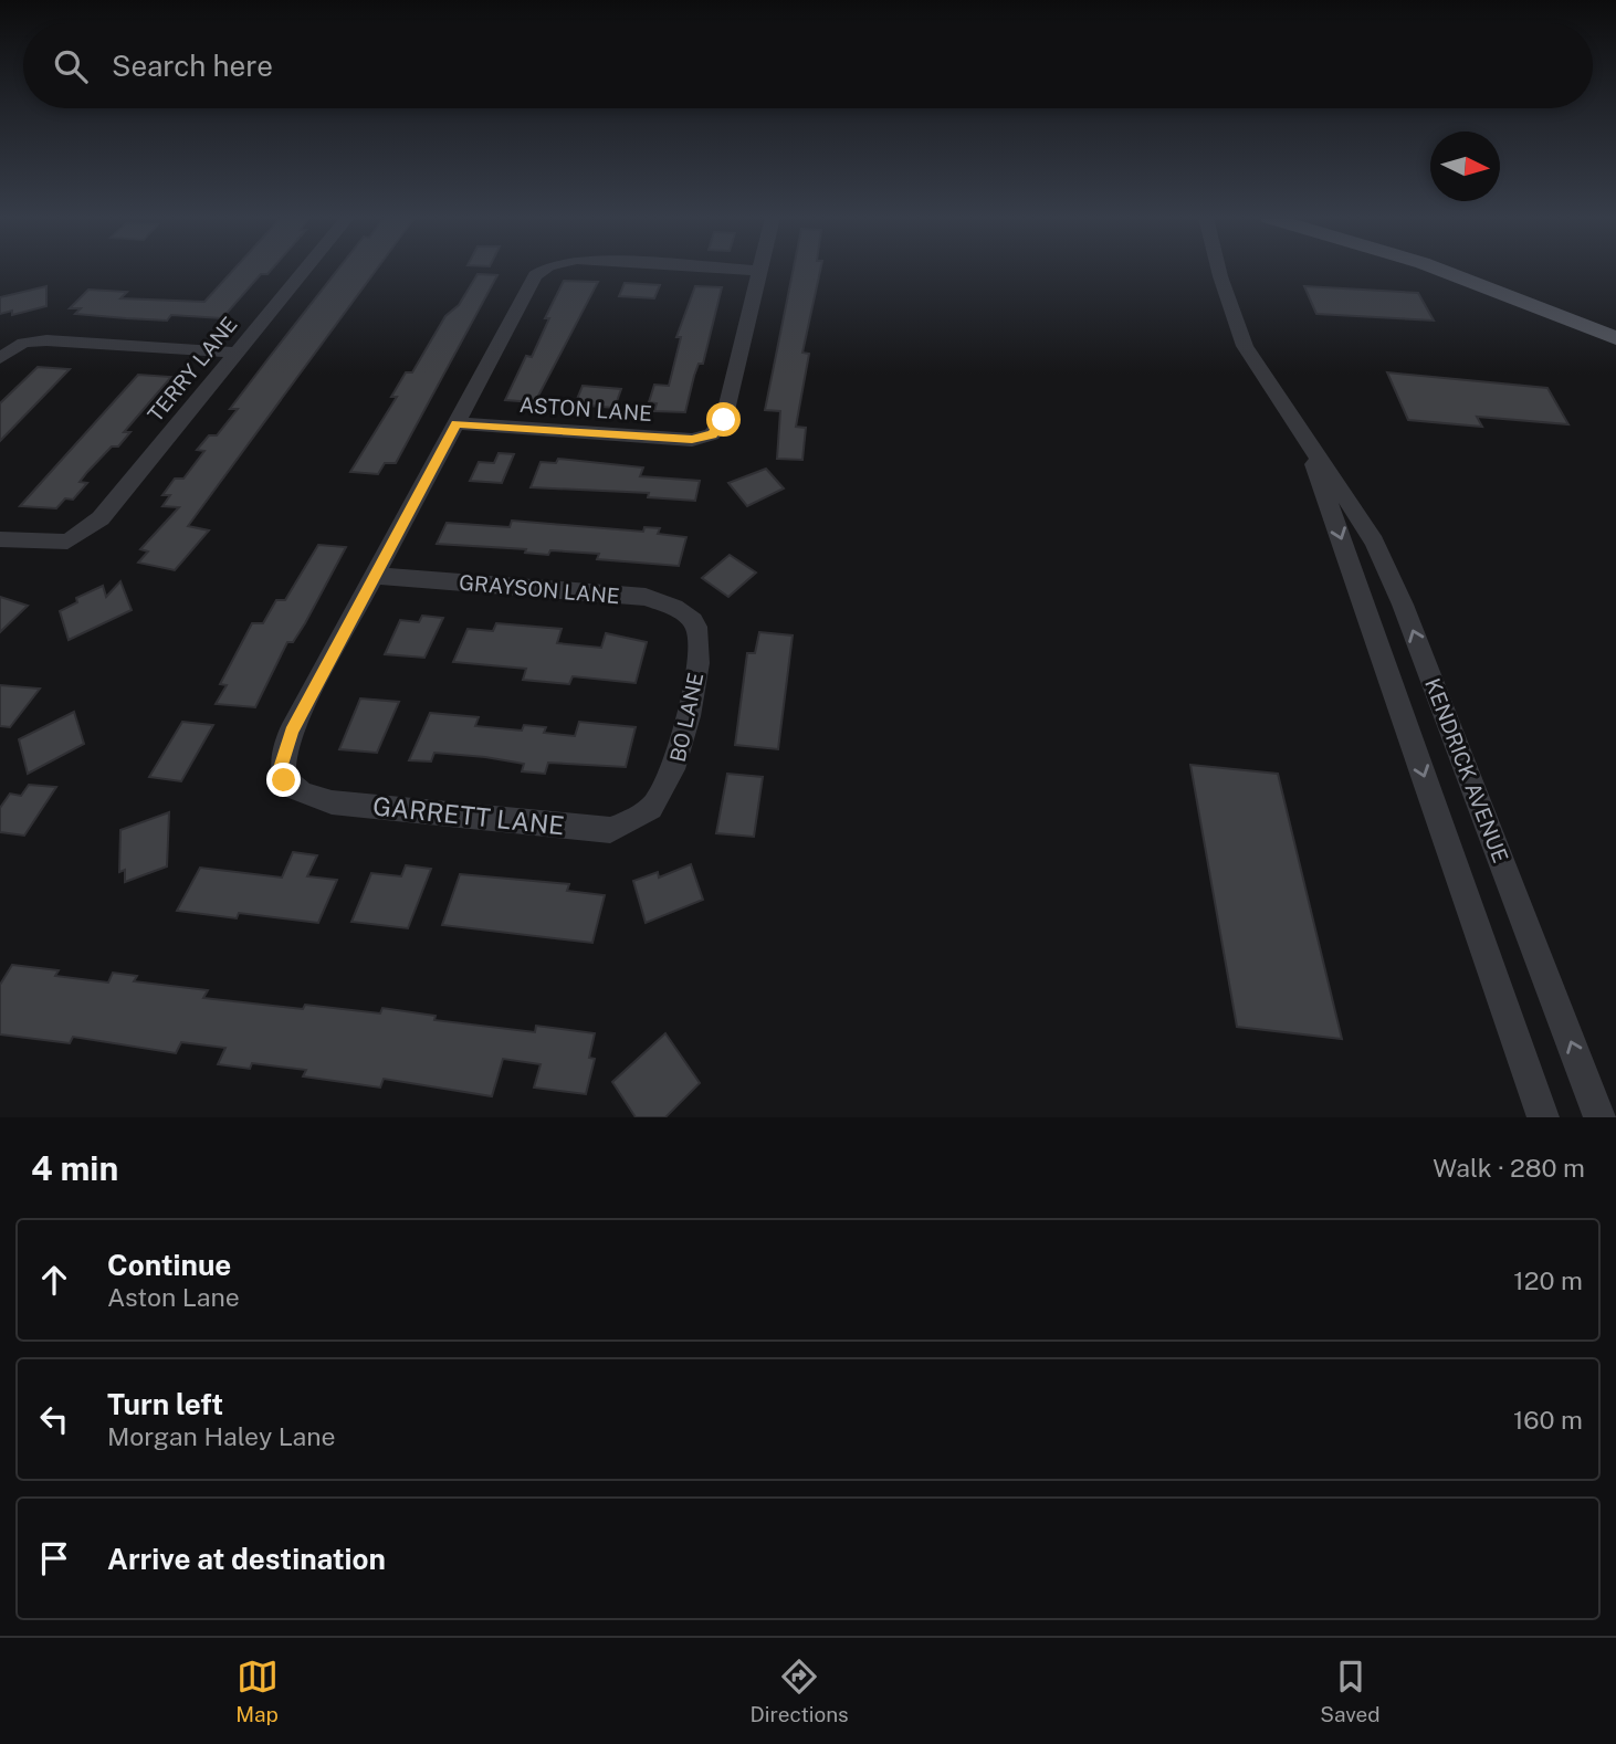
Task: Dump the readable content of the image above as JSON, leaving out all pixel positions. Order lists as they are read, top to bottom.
{
  "streets": {
    "street": [
      "TERRY LANE",
      "ASTON LANE",
      "GRAYSON LANE",
      "BO LANE",
      "KENDRICK AVENUE",
      "GARRETT LANE"
    ]
  },
  "crossings": [
    ["GRAYSON LANE", "BO LANE"],
    ["GRAYSON LANE", "GARRETT LANE"],
    ["BO LANE", "GARRETT LANE"]
  ],
  "north": "right",
  "page": {
    "search": "Search here",
    "heading": ["4 min", "Walk · 280 m"],
    "list": [
      ["Continue", "Aston Lane", "120 m"],
      ["Turn left", "Morgan Haley Lane", "160 m"],
      "Arrive at destination"
    ],
    "nav": ["Map", "Directions", "Saved"]
  }
}
